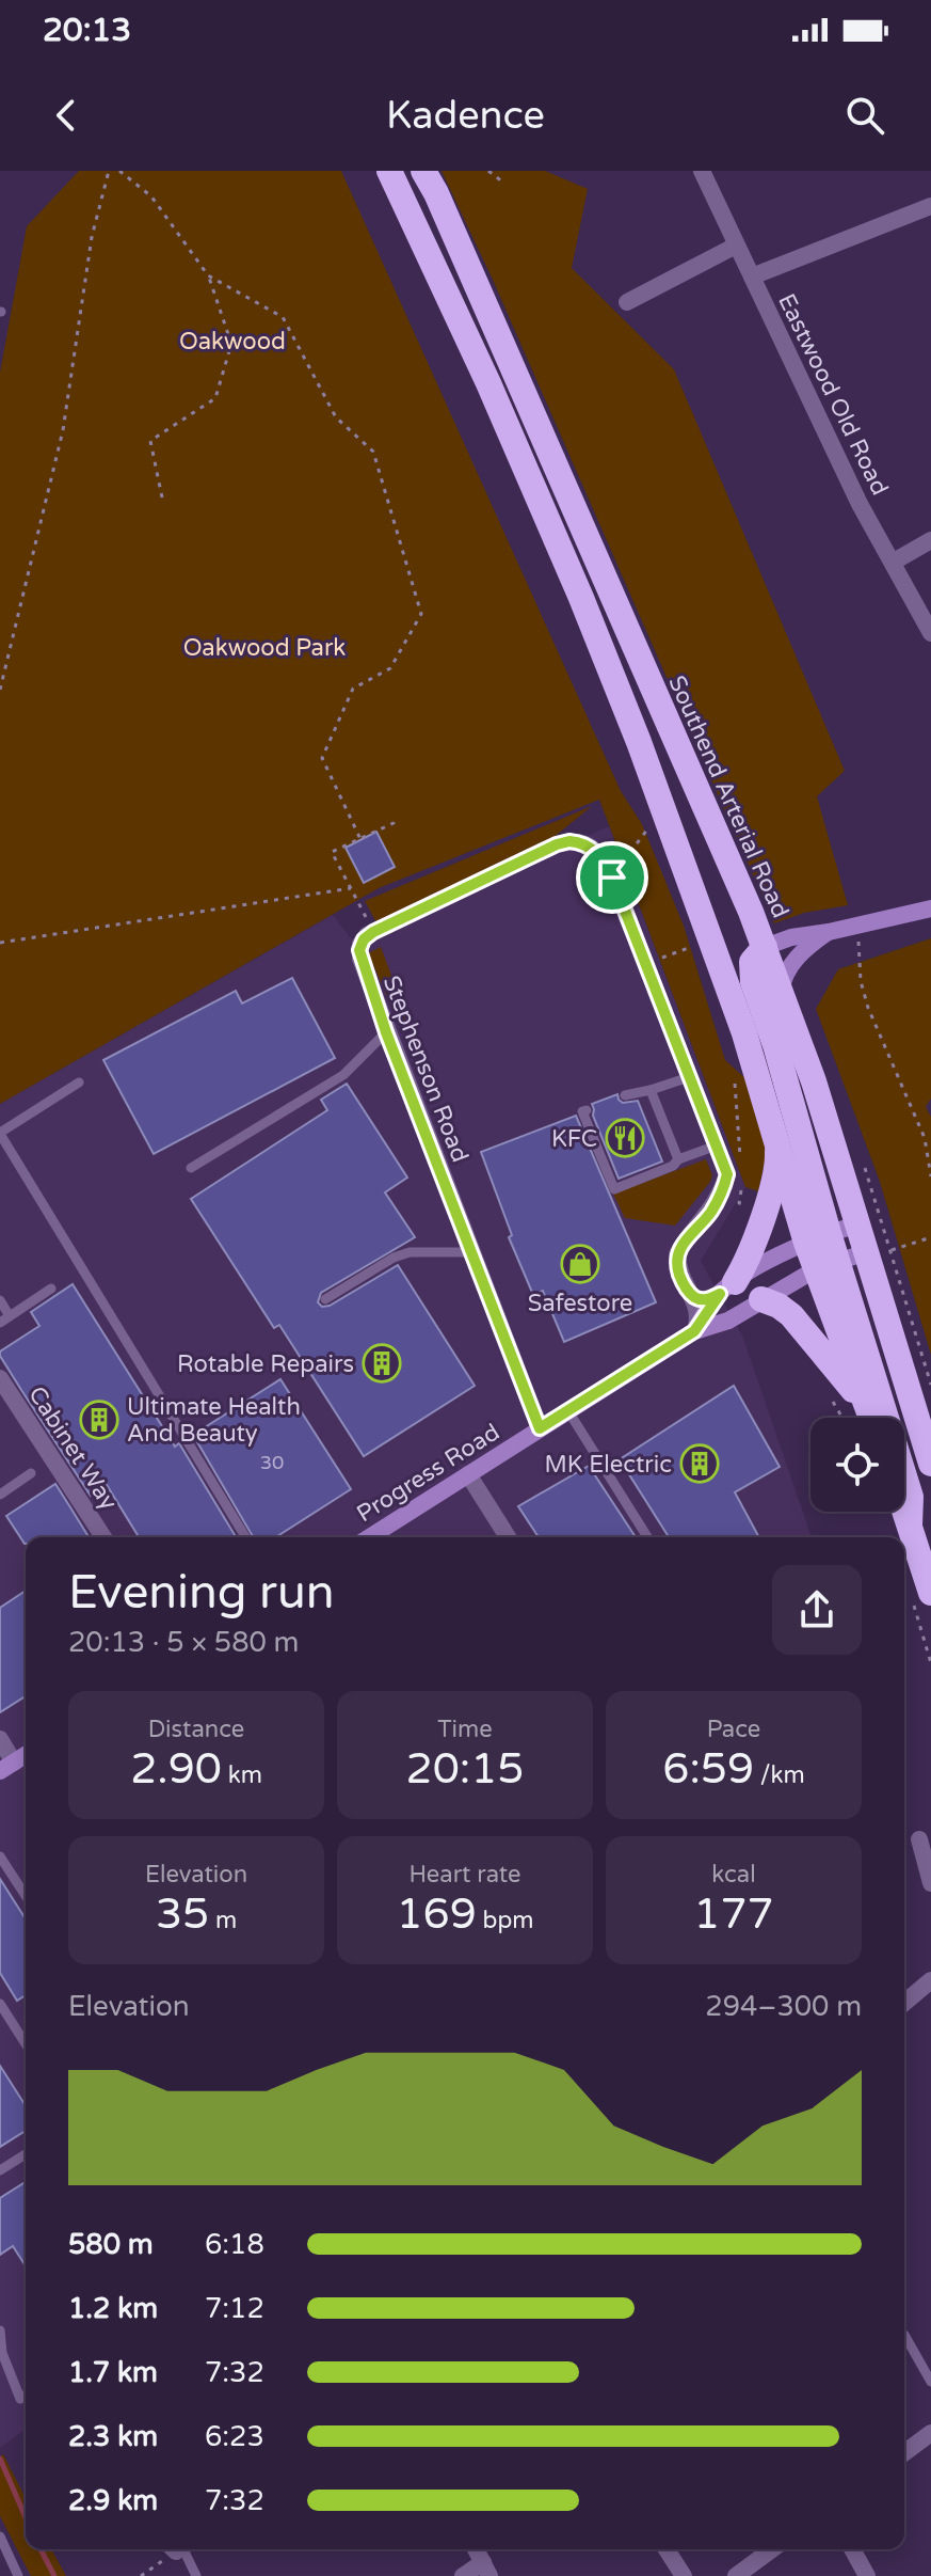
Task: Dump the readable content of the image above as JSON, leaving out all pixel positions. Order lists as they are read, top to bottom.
{
  "streets": {
    "highway": ["Southend Arterial Road"],
    "street": [
      "Eastwood Old Road",
      "Stephenson Road",
      "Cabinet Way",
      "Progress Road"
    ]
  },
  "crossings": [
    ["Southend Arterial Road", "Progress Road"],
    ["Stephenson Road", "Progress Road"]
  ],
  "parks": ["Oakwood", "Oakwood Park"],
  "places": {
    "restaurant": ["KFC"],
    "shop": ["Safestore"],
    "building": ["Rotable Repairs", "Ultimate Health And Beauty", "MK Electric"]
  },
  "house_numbers": ["30"],
  "page": {
    "status": "20:13",
    "header": "Kadence",
    "heading": ["Evening run", "20:13 · 5 × 580 m"],
    "stats": [
      ["Distance", "2.90 km"],
      ["Time", "20:15"],
      ["Pace", "6:59 /km"],
      ["Elevation", "35 m"],
      ["Heart rate", "169 bpm"],
      ["kcal", "177"]
    ],
    "chart": ["Elevation", "294–300 m"],
    "list": [
      {
        "name": "580 m",
        "note": "6:18"
      },
      {
        "name": "1.2 km",
        "note": "7:12"
      },
      {
        "name": "1.7 km",
        "note": "7:32"
      },
      {
        "name": "2.3 km",
        "note": "6:23"
      },
      {
        "name": "2.9 km",
        "note": "7:32"
      }
    ]
  }
}
